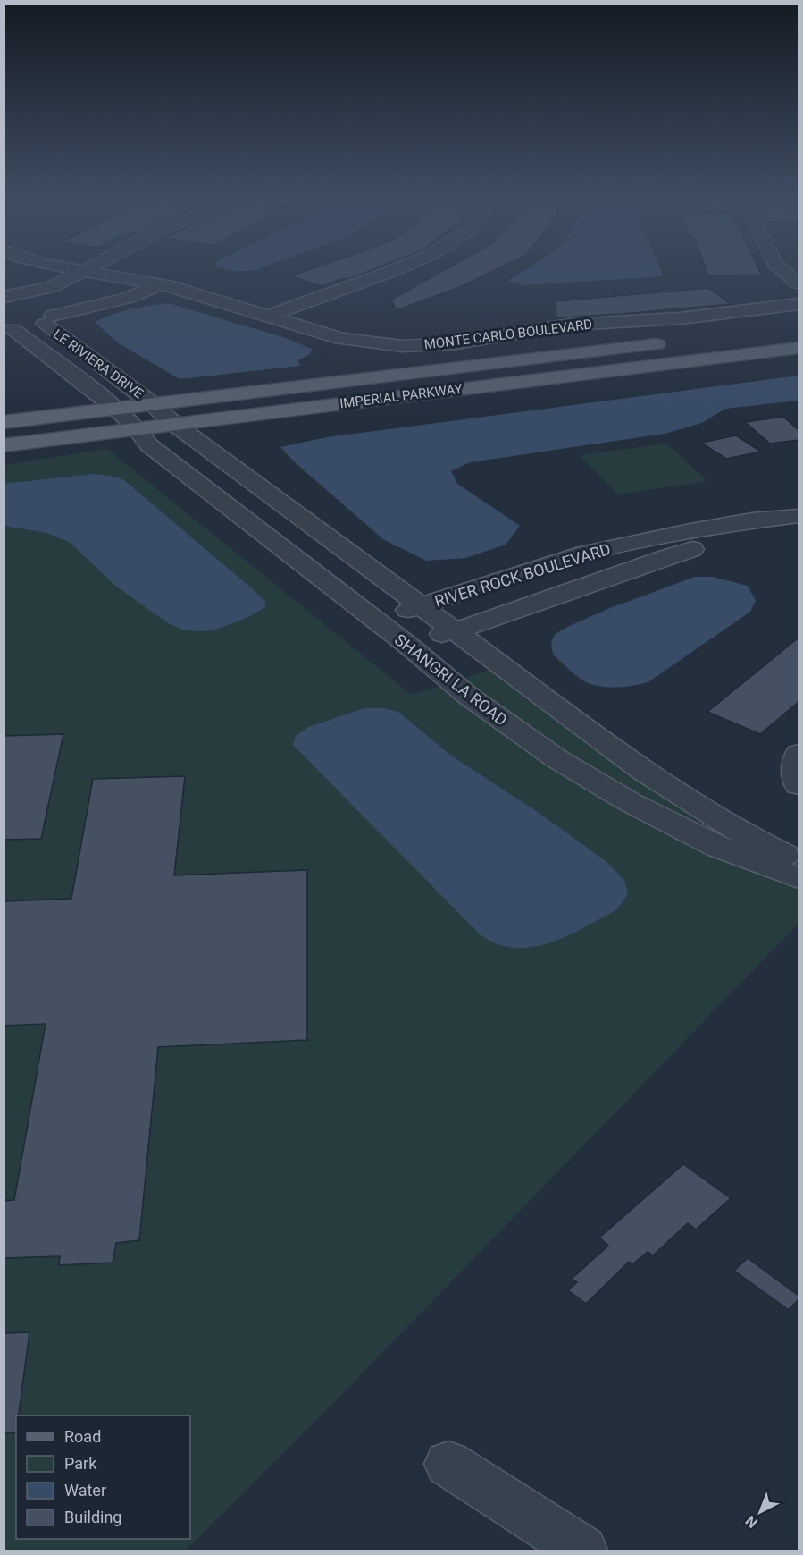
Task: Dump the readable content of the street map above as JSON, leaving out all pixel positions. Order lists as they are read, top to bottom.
{
  "streets": {
    "main road": ["IMPERIAL PARKWAY"],
    "street": [
      "MONTE CARLO BOULEVARD",
      "LE RIVIERA DRIVE",
      "RIVER ROCK BOULEVARD",
      "SHANGRI LA ROAD"
    ]
  },
  "crossings": [
    ["LE RIVIERA DRIVE", "IMPERIAL PARKWAY"],
    ["LE RIVIERA DRIVE", "SHANGRI LA ROAD"],
    ["IMPERIAL PARKWAY", "SHANGRI LA ROAD"],
    ["RIVER ROCK BOULEVARD", "SHANGRI LA ROAD"]
  ],
  "legend": [
    "Road",
    "Park",
    "Water",
    "Building"
  ],
  "north": "bottom left"
}
